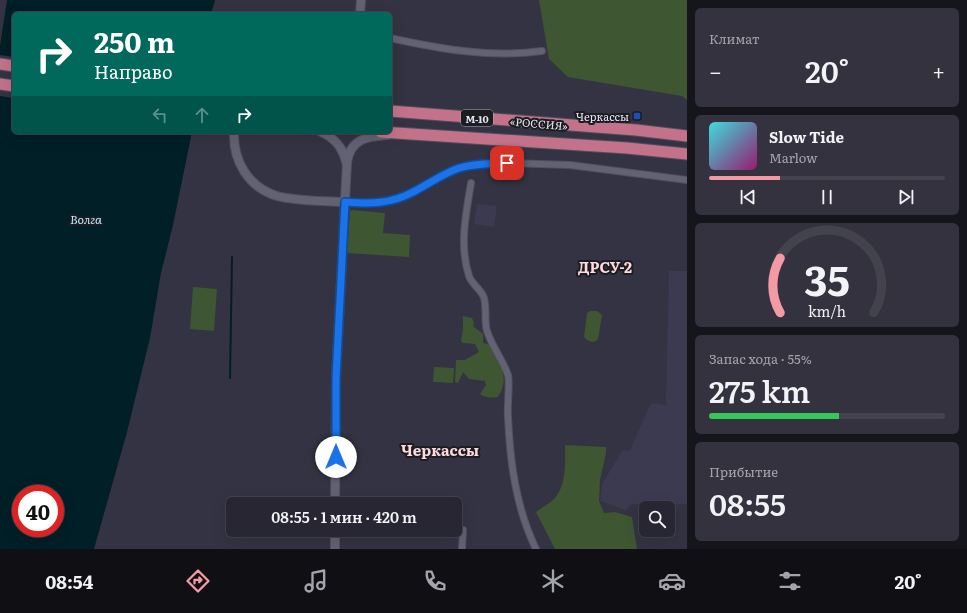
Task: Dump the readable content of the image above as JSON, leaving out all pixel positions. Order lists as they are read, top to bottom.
{
  "streets": {
    "highway": ["М-10", "«РОССИЯ»"]
  },
  "crossings": [
    ["М-10", "«РОССИЯ»"]
  ],
  "districts": ["ДРСУ-2", "Черкассы"],
  "water": ["Волга"],
  "places": {
    "transit": ["Черкассы"]
  },
  "page": {
    "tile": [
      "Климат",
      ["Запас хода · 55%", "275 km"],
      ["Прибытие", "08:55"]
    ],
    "turn": ["250 m", "Направо"],
    "heat": ["−", "20°", "+"],
    "song": ["Slow Tide", "Marlow"],
    "limit": "40",
    "trip": "08:55 · 1 мин · 420 m",
    "tabs": ["08:54", "20°"],
    "gauge": ["35", "km/h"]
  }
}
